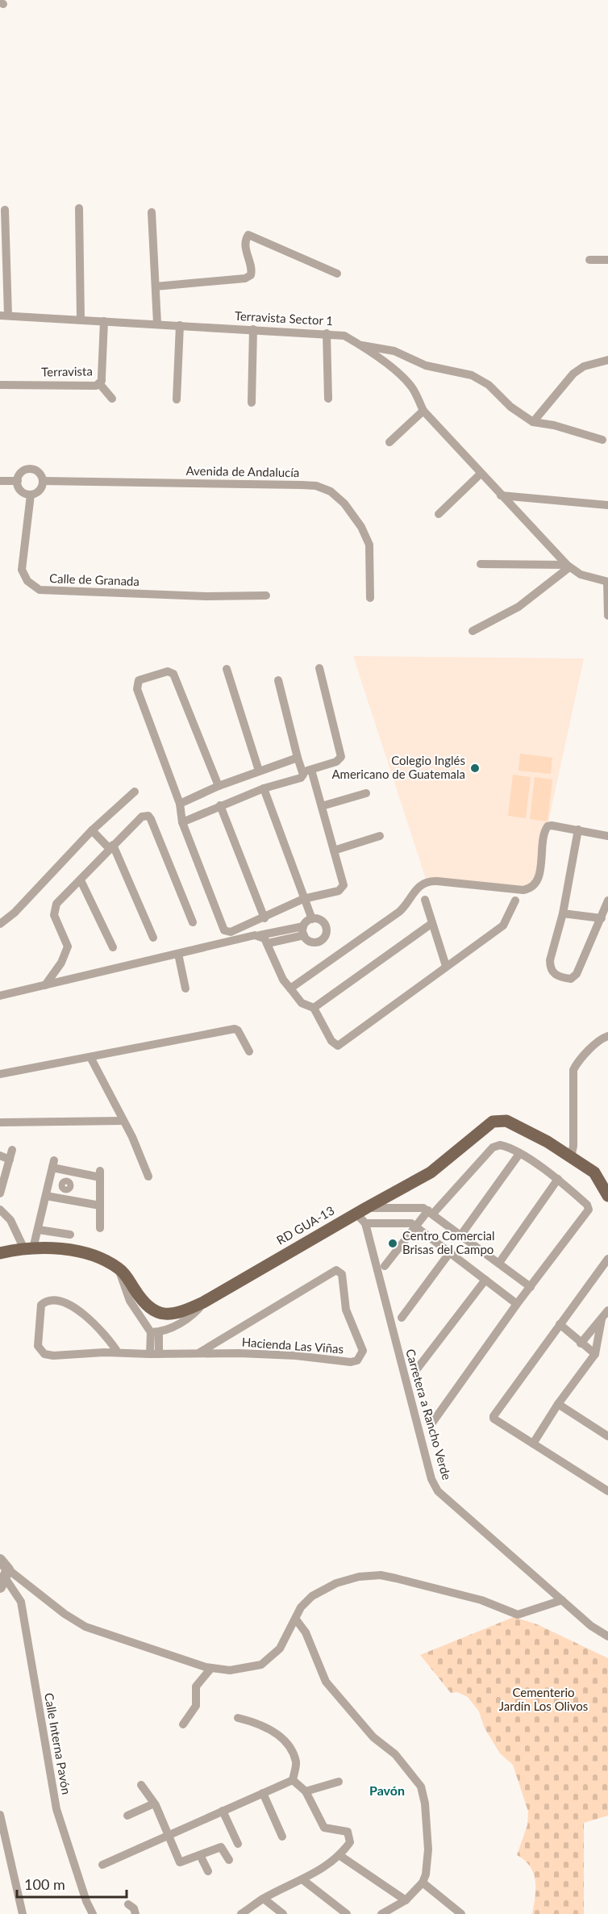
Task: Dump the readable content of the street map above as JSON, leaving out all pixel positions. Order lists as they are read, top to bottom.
{
  "streets": {
    "main road": ["RD GUA-13"],
    "street": [
      "Terravista Sector 1",
      "Terravista",
      "Avenida de Andalucía",
      "Calle de Granada",
      "Hacienda Las Viñas",
      "Carretera a Rancho Verde",
      "Calle Interna Pavón"
    ]
  },
  "crossings": [
    ["Terravista Sector 1", "Terravista"],
    ["Avenida de Andalucía", "Calle de Granada"],
    ["RD GUA-13", "Carretera a Rancho Verde"]
  ],
  "districts": ["Pavón"],
  "parks": ["Cementerio Jardín Los Olivos"],
  "places": ["Colegio Inglés Americano de Guatemala", "Centro Comercial Brisas del Campo"],
  "scale_bar": "100 m"
}
